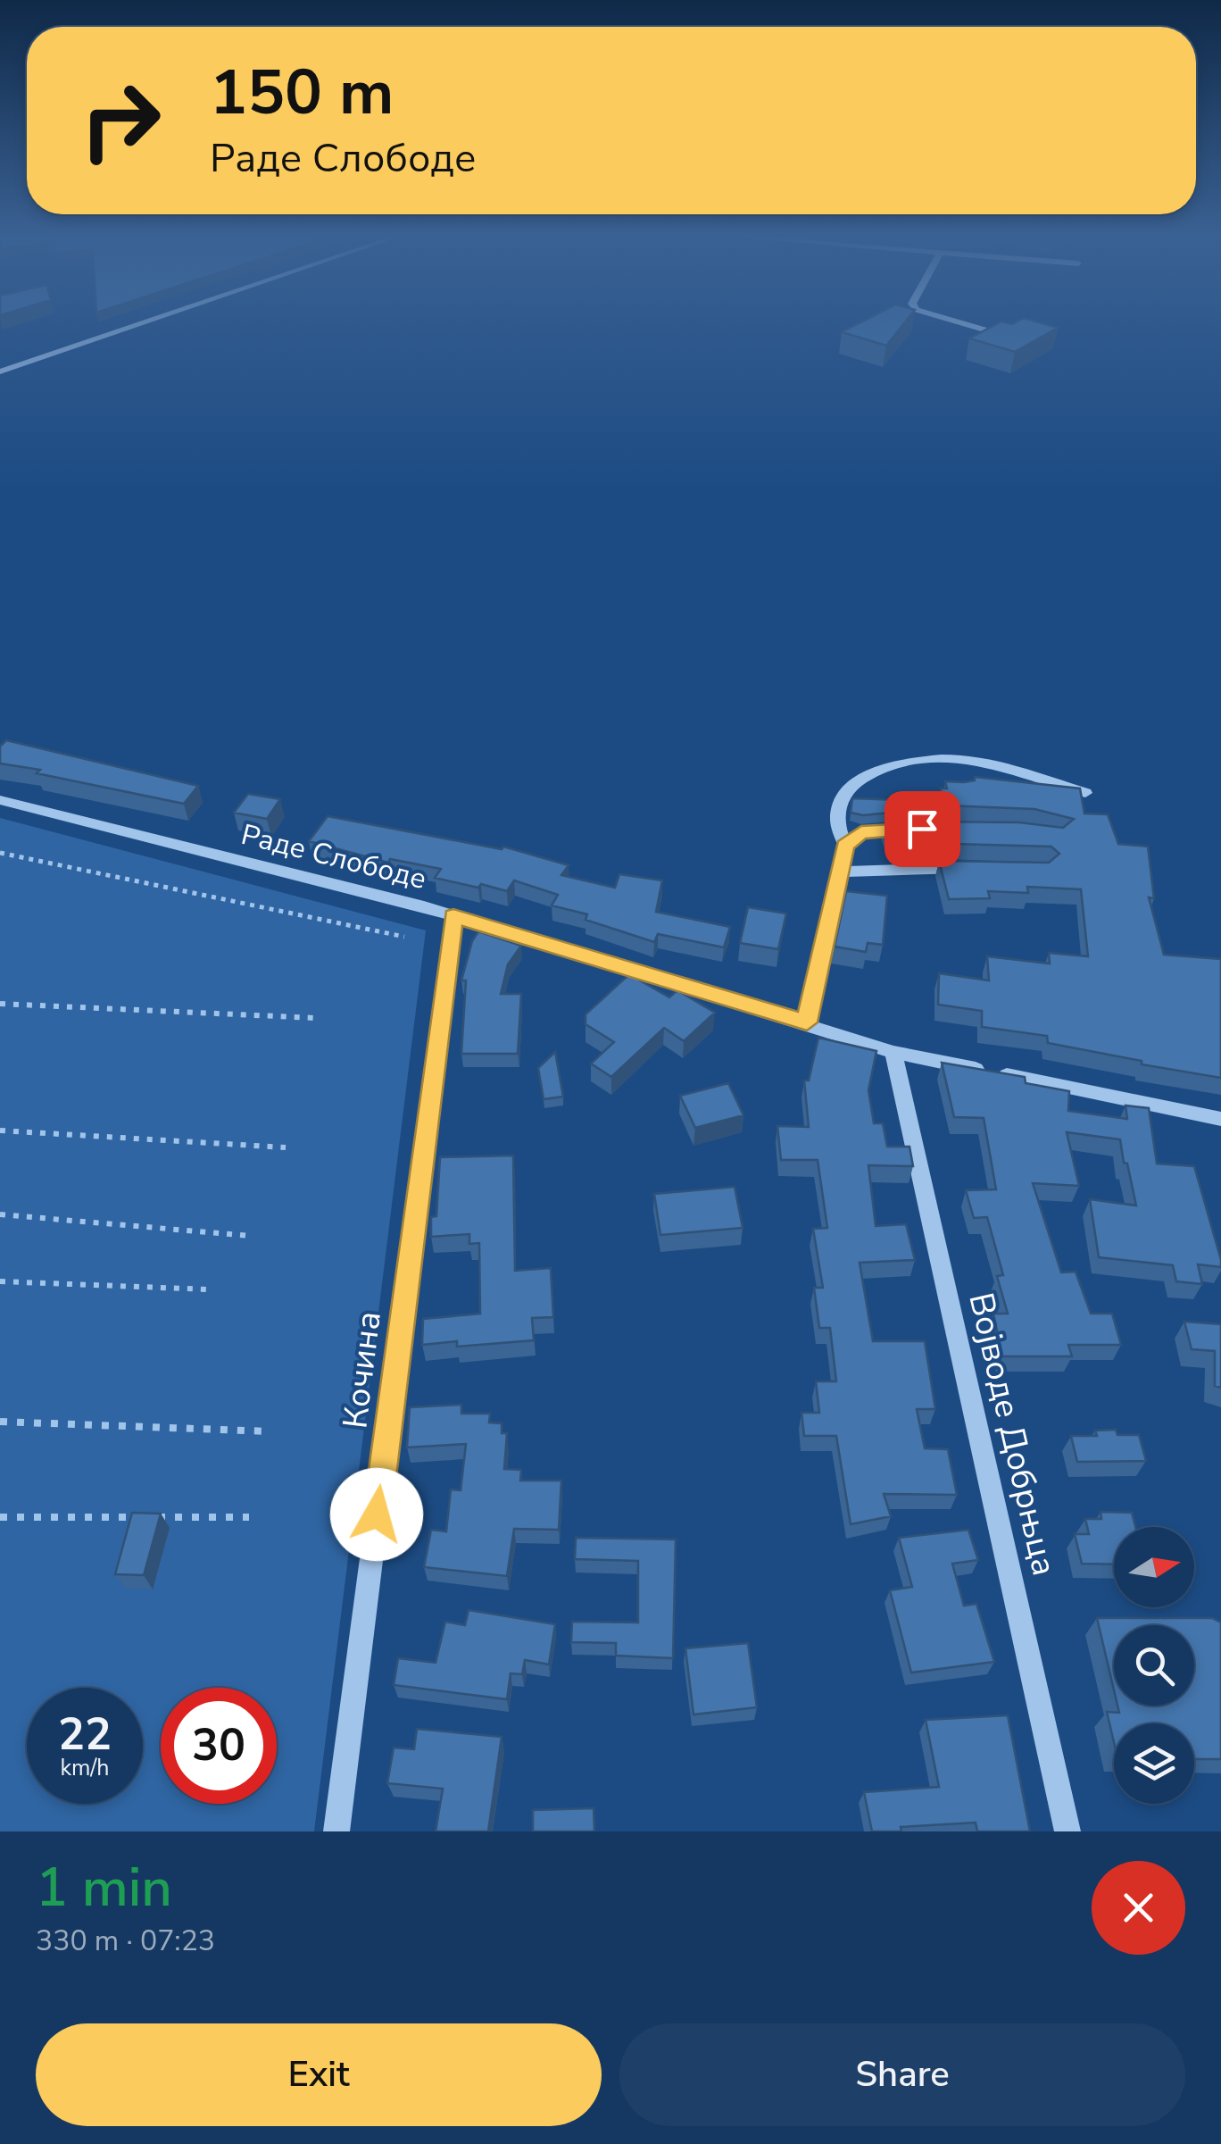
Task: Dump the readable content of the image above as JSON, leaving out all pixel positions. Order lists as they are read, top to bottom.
{
  "streets": {
    "street": ["Раде Слободе", "Кочина", "Војводе Добрњца"]
  },
  "crossings": [
    ["Раде Слободе", "Кочина"],
    ["Раде Слободе", "Војводе Добрњца"]
  ],
  "north": "right",
  "page": {
    "turn": ["150 m", "Раде Слободе"],
    "speed": "22 km/h",
    "limit": "30",
    "heading": ["1 min", "330 m · 07:23"],
    "buttons": ["Exit", "Share"]
  }
}
